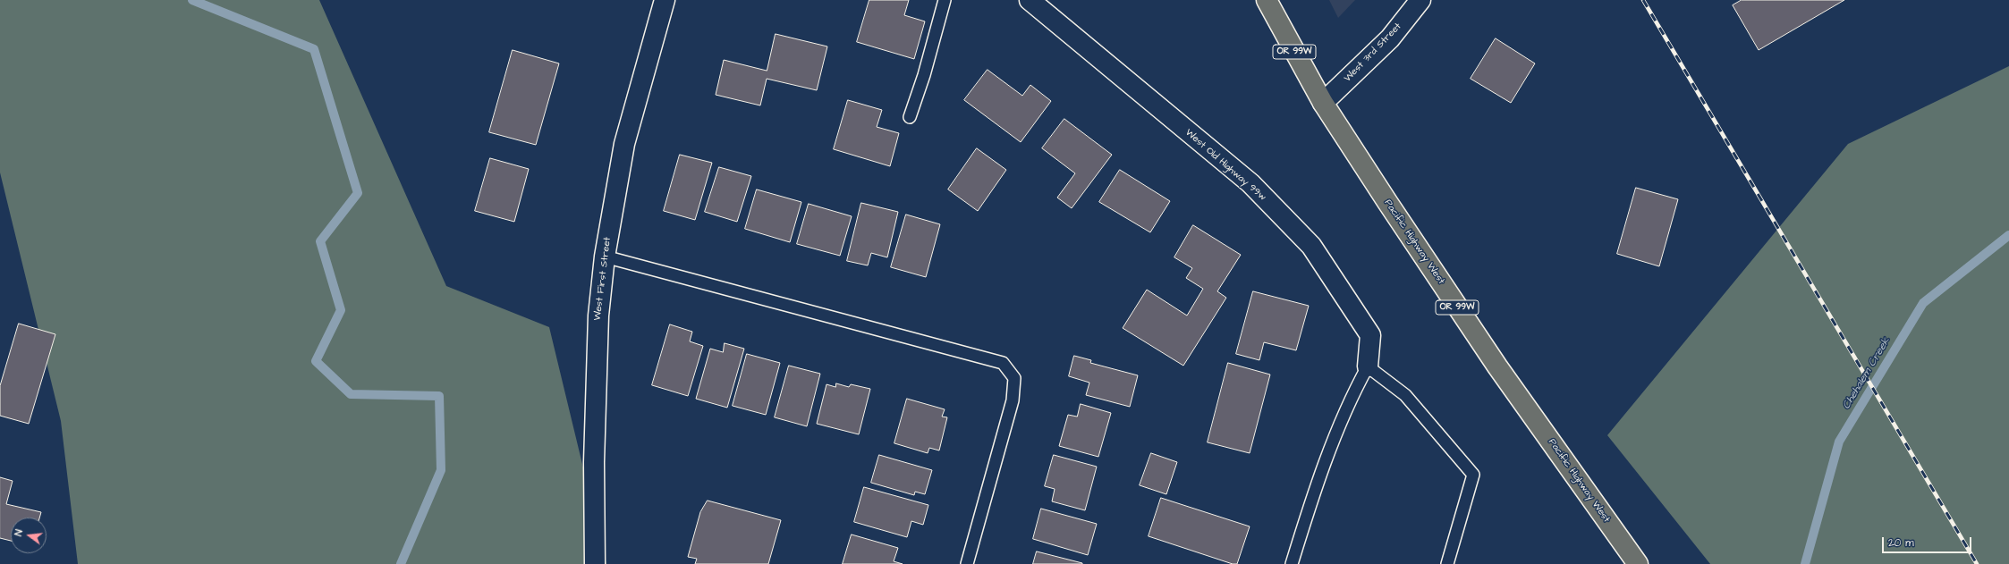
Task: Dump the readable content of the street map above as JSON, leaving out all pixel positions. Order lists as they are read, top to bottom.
{
  "streets": {
    "main road": ["OR 99W", "Pacific Highway West"],
    "street": ["West 3rd Street", "West Old Highway 99w", "West First Street"]
  },
  "crossings": [
    ["West 3rd Street", "Pacific Highway West"]
  ],
  "water": ["Chehalem Creek"],
  "scale_bar": "20 m",
  "north": "left"
}
